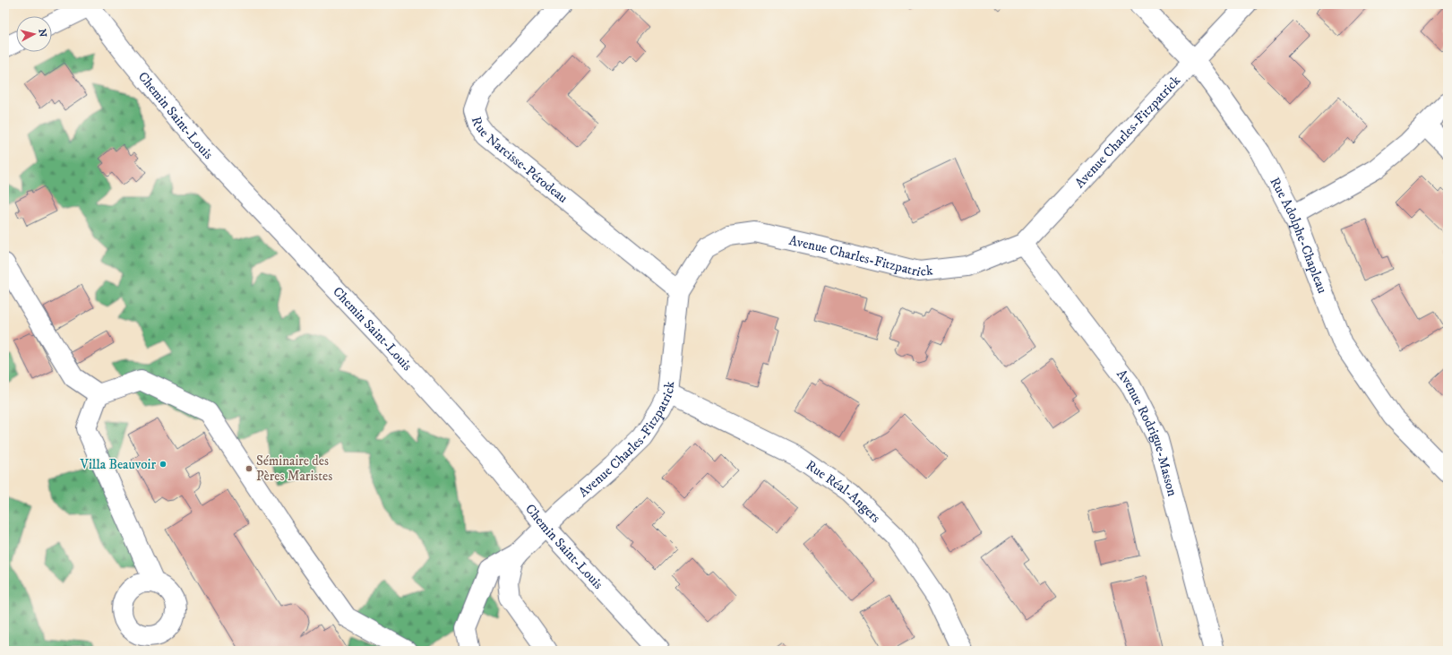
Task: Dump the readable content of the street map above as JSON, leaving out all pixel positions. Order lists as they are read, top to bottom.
{
  "streets": {
    "street": [
      "Chemin Saint-Louis",
      "Avenue Charles-Fitzpatrick",
      "Rue Narcisse-Pérodeau",
      "Rue Adolphe-Chapleau",
      "Avenue Rodrigue-Masson",
      "Rue Réal-Angers"
    ]
  },
  "crossings": [
    ["Chemin Saint-Louis", "Avenue Charles-Fitzpatrick"],
    ["Avenue Charles-Fitzpatrick", "Rue Narcisse-Pérodeau"],
    ["Avenue Charles-Fitzpatrick", "Rue Adolphe-Chapleau"],
    ["Avenue Charles-Fitzpatrick", "Avenue Rodrigue-Masson"],
    ["Avenue Charles-Fitzpatrick", "Rue Réal-Angers"]
  ],
  "places": ["Villa Beauvoir", "Séminaire des Pères Maristes"],
  "north": "right"
}
